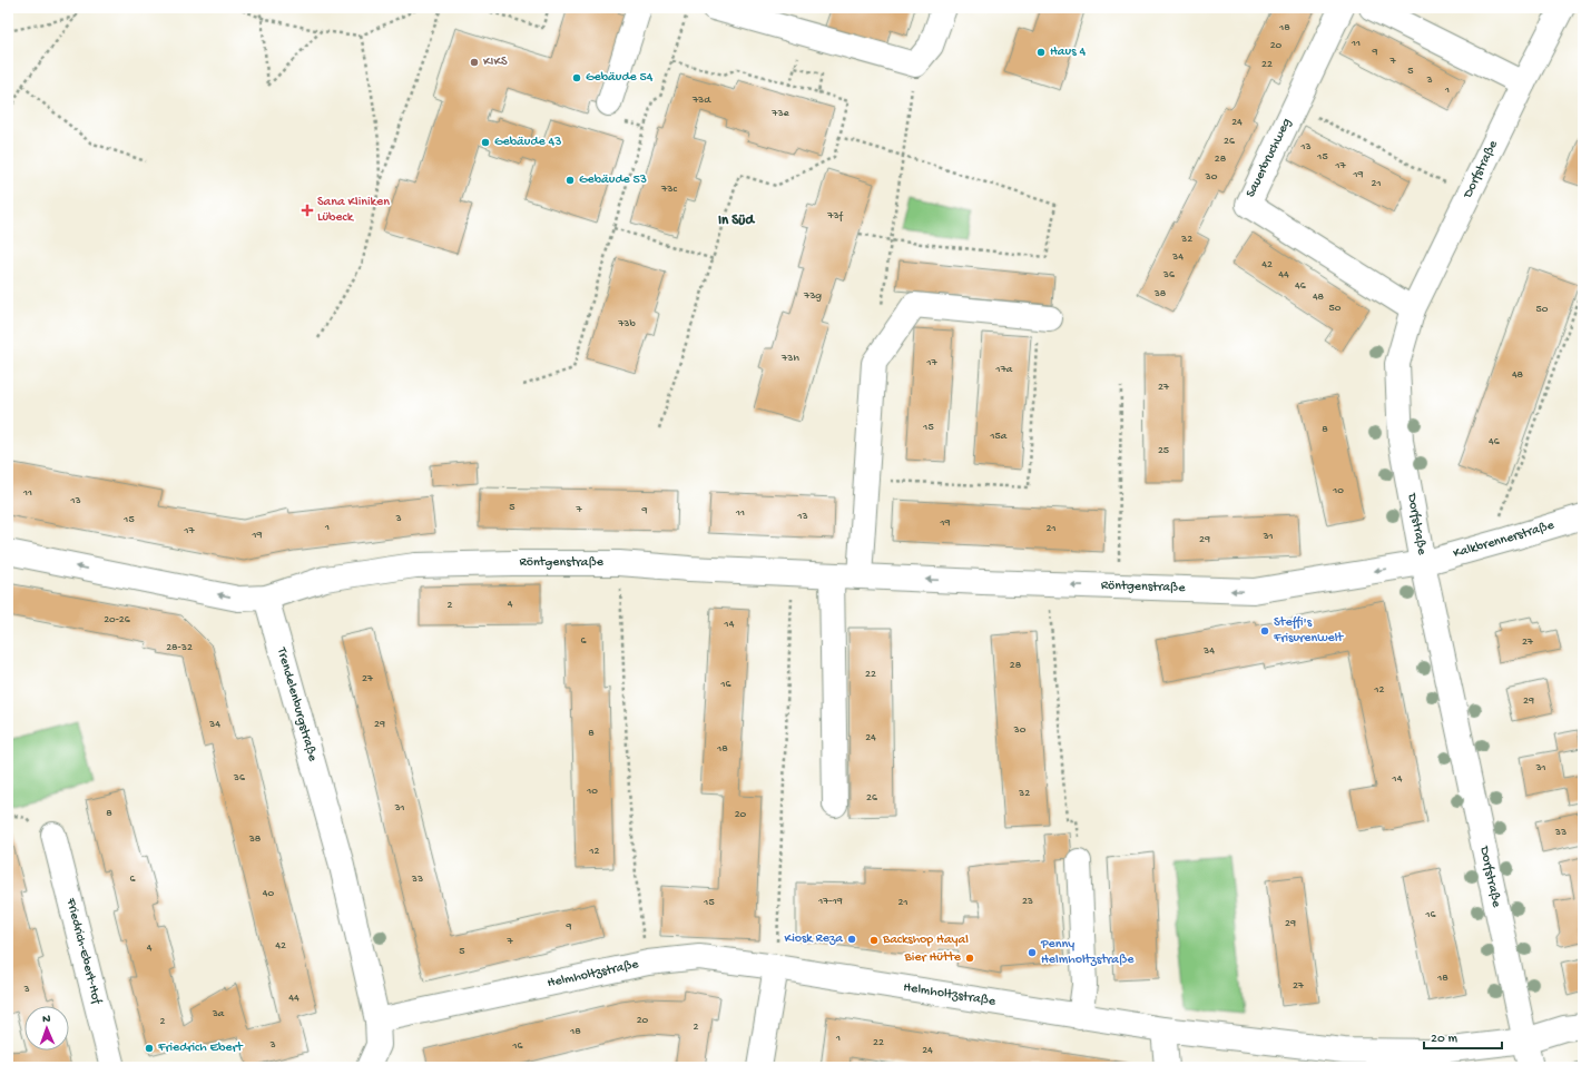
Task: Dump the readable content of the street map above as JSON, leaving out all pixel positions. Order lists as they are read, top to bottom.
{
  "streets": {
    "street": [
      "Sauerbruchweg",
      "Dorfstraße",
      "Kalkbrennerstraße",
      "Röntgenstraße",
      "Trendelenburgstraße",
      "Friedrich-Ebert-Hof",
      "Helmholtzstraße"
    ]
  },
  "crossings": [
    ["Sauerbruchweg", "Dorfstraße"],
    ["Dorfstraße", "Kalkbrennerstraße"],
    ["Dorfstraße", "Röntgenstraße"],
    ["Dorfstraße", "Helmholtzstraße"],
    ["Kalkbrennerstraße", "Röntgenstraße"],
    ["Röntgenstraße", "Trendelenburgstraße"],
    ["Trendelenburgstraße", "Helmholtzstraße"]
  ],
  "one_way": ["Röntgenstraße"],
  "districts": ["In Süd"],
  "places": {
    "other": [
      "Haus 4",
      "KIKS",
      "Gebäude 54",
      "Gebäude 43",
      "Gebäude 53",
      "Steffi's Frisurenwelt",
      "Kiosk Reza",
      "Backshop Hayal",
      "Penny Helmholtzstraße",
      "Bier Hütte",
      "Friedrich Ebert"
    ],
    "health": ["Sana Kliniken Lübeck"]
  },
  "house_numbers": [
    "18",
    "11",
    "20",
    "9",
    "7",
    "22",
    "5",
    "3",
    "1",
    "73d",
    "73e",
    "24",
    "26",
    "13",
    "15",
    "28",
    "17",
    "19",
    "30",
    "21",
    "73c",
    "73f",
    "32",
    "34",
    "42",
    "36",
    "44",
    "46",
    "38",
    "73g",
    "48",
    "50",
    "50",
    "73b",
    "73h",
    "17",
    "17a",
    "48",
    "27",
    "15",
    "8",
    "15a",
    "46",
    "25",
    "10",
    "11",
    "13",
    "5",
    "7",
    "9",
    "11",
    "13",
    "3",
    "15",
    "19",
    "1",
    "21",
    "17",
    "19",
    "31",
    "29",
    "4",
    "2",
    "20-26",
    "14",
    "6",
    "27",
    "28-32",
    "34",
    "28",
    "22",
    "27",
    "16",
    "12",
    "29",
    "34",
    "29",
    "30",
    "8",
    "24",
    "18",
    "31",
    "36",
    "14",
    "10",
    "32",
    "26",
    "31",
    "8",
    "20",
    "33",
    "38",
    "12",
    "6",
    "33",
    "40",
    "17-19",
    "23",
    "15",
    "21",
    "16",
    "29",
    "9",
    "7",
    "42",
    "4",
    "5",
    "18",
    "27",
    "3",
    "44",
    "3a",
    "20",
    "2",
    "2",
    "18",
    "1",
    "22",
    "3",
    "16",
    "24"
  ],
  "scale_bar": "20 m",
  "north": "top"
}
